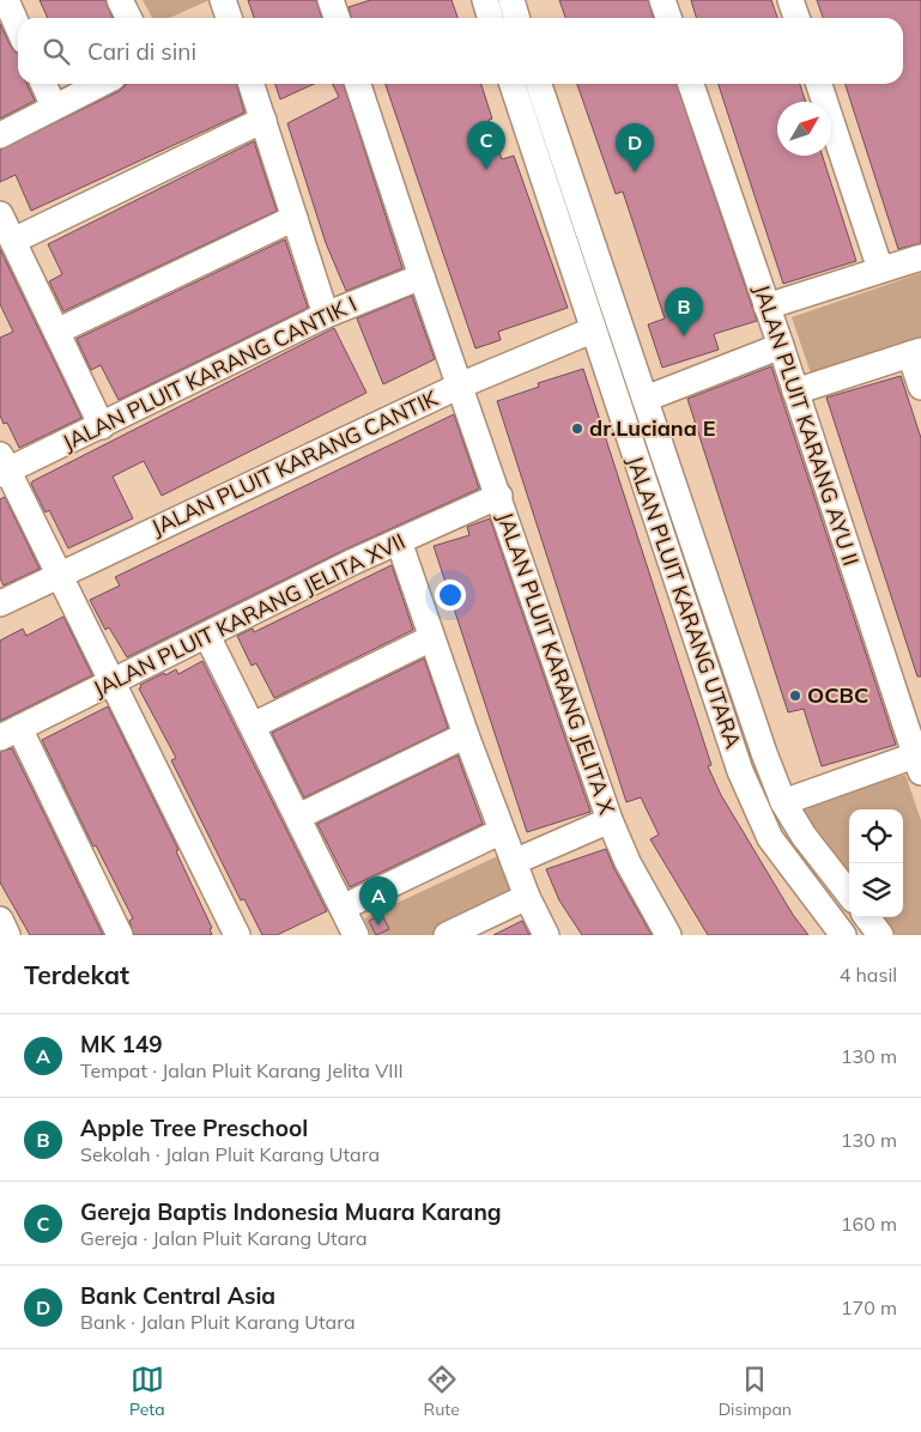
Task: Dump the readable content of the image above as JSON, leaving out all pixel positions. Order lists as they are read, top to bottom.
{
  "streets": {
    "street": [
      "JALAN PLUIT KARANG CANTIK I",
      "JALAN PLUIT KARANG AYU II",
      "JALAN PLUIT KARANG CANTIK",
      "JALAN PLUIT KARANG UTARA",
      "JALAN PLUIT KARANG JELITA XVII",
      "JALAN PLUIT KARANG JELITA X"
    ]
  },
  "crossings": [
    ["JALAN PLUIT KARANG CANTIK I", "JALAN PLUIT KARANG JELITA X"],
    ["JALAN PLUIT KARANG CANTIK", "JALAN PLUIT KARANG UTARA"],
    ["JALAN PLUIT KARANG CANTIK", "JALAN PLUIT KARANG JELITA X"],
    ["JALAN PLUIT KARANG JELITA XVII", "JALAN PLUIT KARANG JELITA X"]
  ],
  "places": ["dr.Luciana E", "OCBC"],
  "north": "top right",
  "page": {
    "search": "Cari di sini",
    "pins": [
      "C",
      "D",
      "B",
      "A"
    ],
    "heading": ["Terdekat", "4 hasil"],
    "list": [
      {
        "mark": "A",
        "name": "MK 149",
        "note": "Tempat · Jalan Pluit Karang Jelita VIII",
        "value": "130 m"
      },
      {
        "mark": "B",
        "name": "Apple Tree Preschool",
        "note": "Sekolah · Jalan Pluit Karang Utara",
        "value": "130 m"
      },
      {
        "mark": "C",
        "name": "Gereja Baptis Indonesia Muara Karang",
        "note": "Gereja · Jalan Pluit Karang Utara",
        "value": "160 m"
      },
      {
        "mark": "D",
        "name": "Bank Central Asia",
        "note": "Bank · Jalan Pluit Karang Utara",
        "value": "170 m"
      }
    ],
    "nav": ["Peta", "Rute", "Disimpan"]
  }
}
